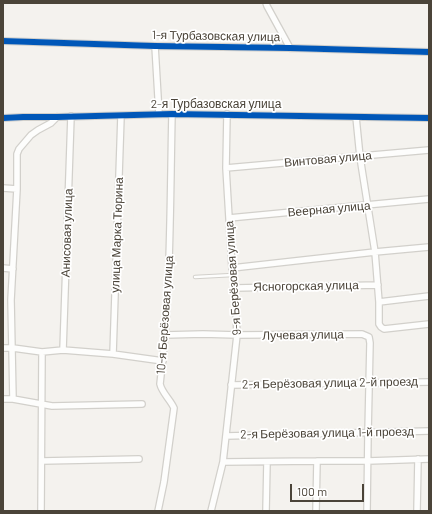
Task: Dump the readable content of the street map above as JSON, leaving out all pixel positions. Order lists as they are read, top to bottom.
{
  "streets": {
    "street": [
      "1-я Турбазовская улица",
      "2-я Турбазовская улица",
      "Винтовая улица",
      "Веерная улица",
      "Анисовая улица",
      "улица Марка Тюрина",
      "9-я Берёзовая улица",
      "Ясногорская улица",
      "10-я Берёзовая улица",
      "Лучевая улица",
      "2-я Берёзовая улица 2-й проезд",
      "2-я Берёзовая улица 1-й проезд"
    ]
  },
  "crossings": [
    ["2-я Турбазовская улица", "Анисовая улица"],
    ["2-я Турбазовская улица", "улица Марка Тюрина"],
    ["2-я Турбазовская улица", "9-я Берёзовая улица"],
    ["2-я Турбазовская улица", "10-я Берёзовая улица"],
    ["Винтовая улица", "9-я Берёзовая улица"],
    ["Веерная улица", "9-я Берёзовая улица"],
    ["9-я Берёзовая улица", "Ясногорская улица"],
    ["9-я Берёзовая улица", "Лучевая улица"],
    ["9-я Берёзовая улица", "2-я Берёзовая улица 2-й проезд"],
    ["9-я Берёзовая улица", "2-я Берёзовая улица 1-й проезд"],
    ["10-я Берёзовая улица", "Лучевая улица"],
    ["Лучевая улица", "2-я Берёзовая улица 2-й проезд"]
  ],
  "scale_bar": "100 m"
}
